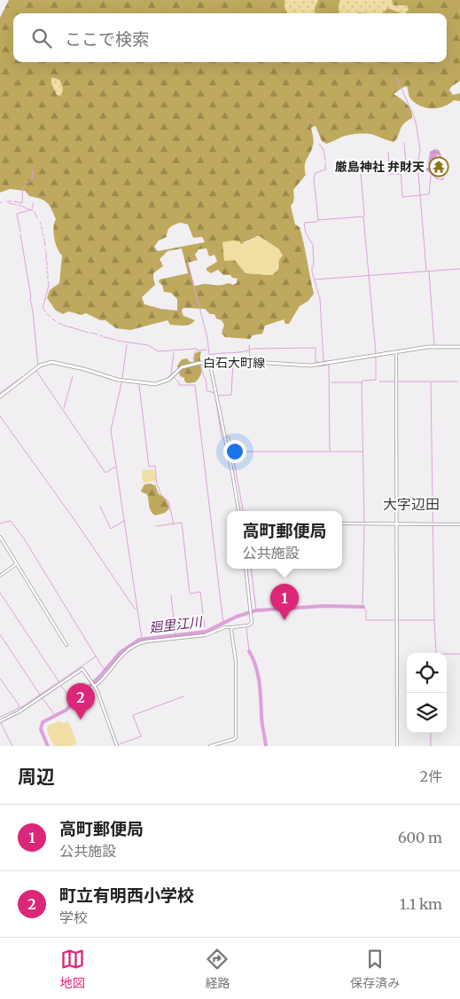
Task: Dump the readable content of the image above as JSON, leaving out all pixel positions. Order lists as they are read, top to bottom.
{
  "streets": {
    "main road": ["白石大町線"]
  },
  "districts": ["大字辺田"],
  "water": ["廻里江川"],
  "places": {
    "temple": ["厳島神社 弁財天"]
  },
  "page": {
    "search": "ここで検索",
    "popup": ["高町郵便局", "公共施設"],
    "pins": ["1", "2"],
    "heading": ["周辺", "2件"],
    "list": [
      {
        "mark": "1",
        "name": "高町郵便局",
        "note": "公共施設",
        "value": "600 m"
      },
      {
        "mark": "2",
        "name": "町立有明西小学校",
        "note": "学校",
        "value": "1.1 km"
      }
    ],
    "nav": ["地図", "経路", "保存済み"]
  }
}
